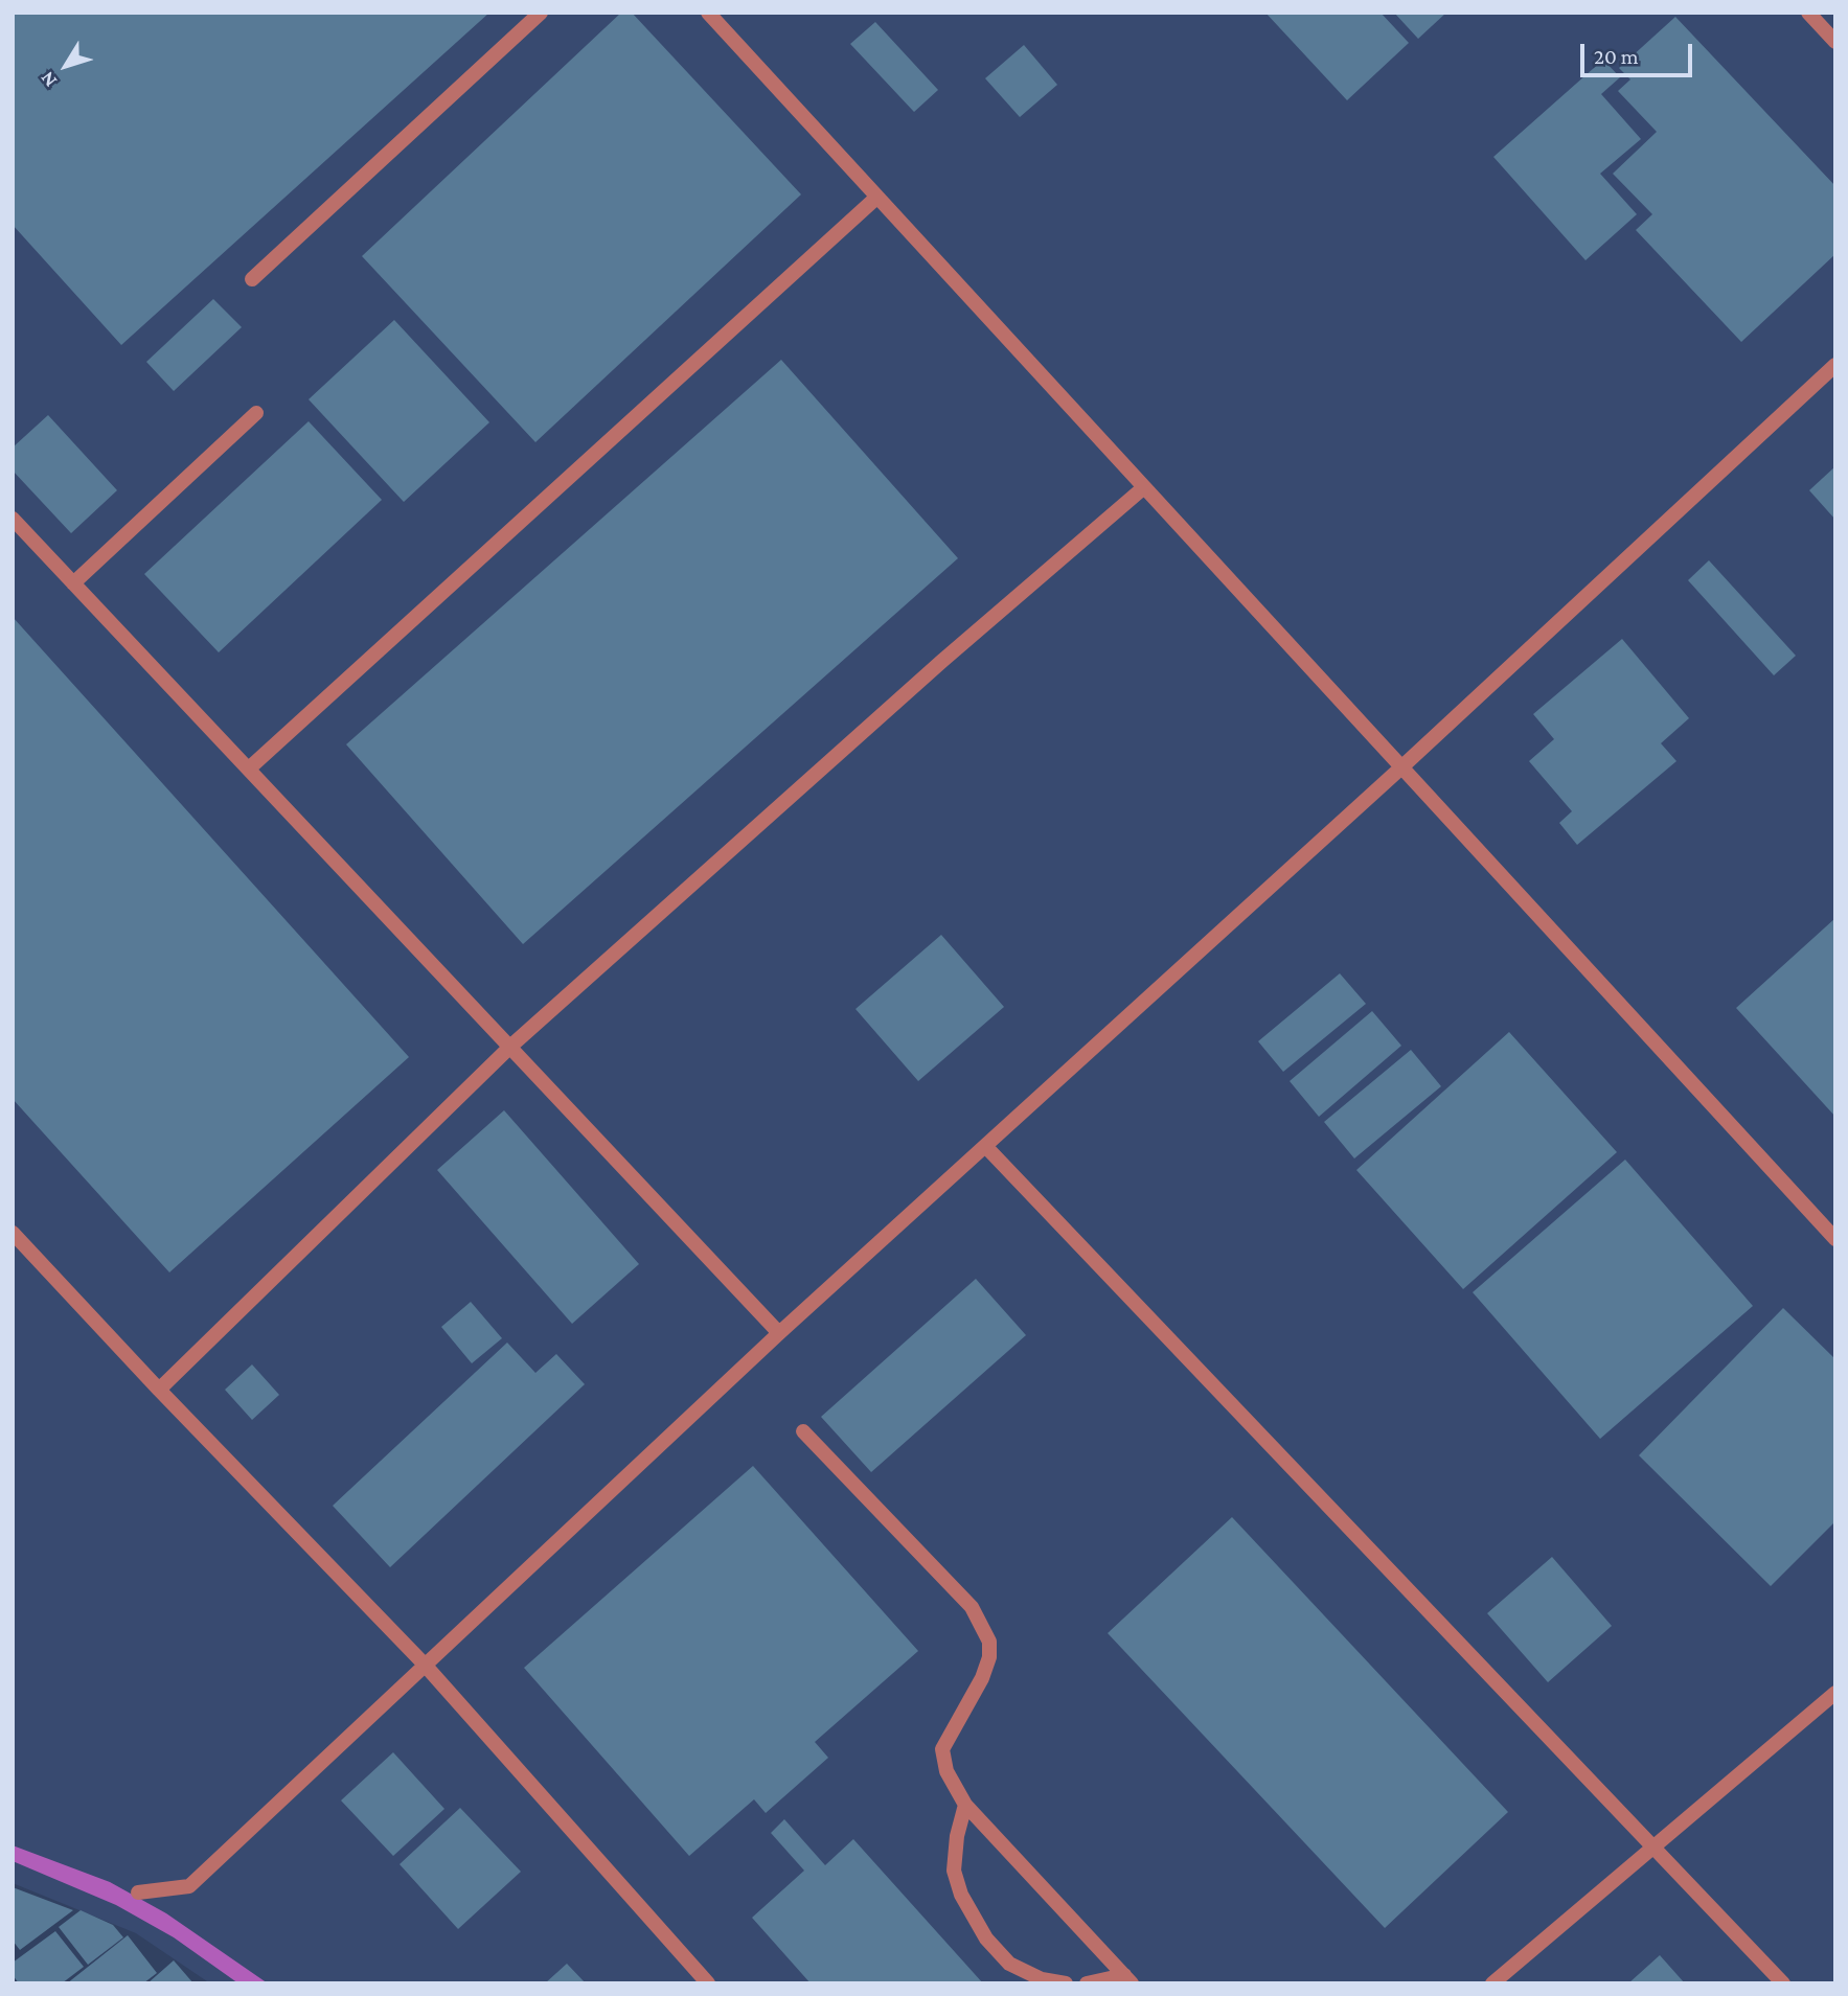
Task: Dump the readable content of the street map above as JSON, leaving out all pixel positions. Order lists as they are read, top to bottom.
{
  "scale_bar": "20 m",
  "north": "bottom left"
}
